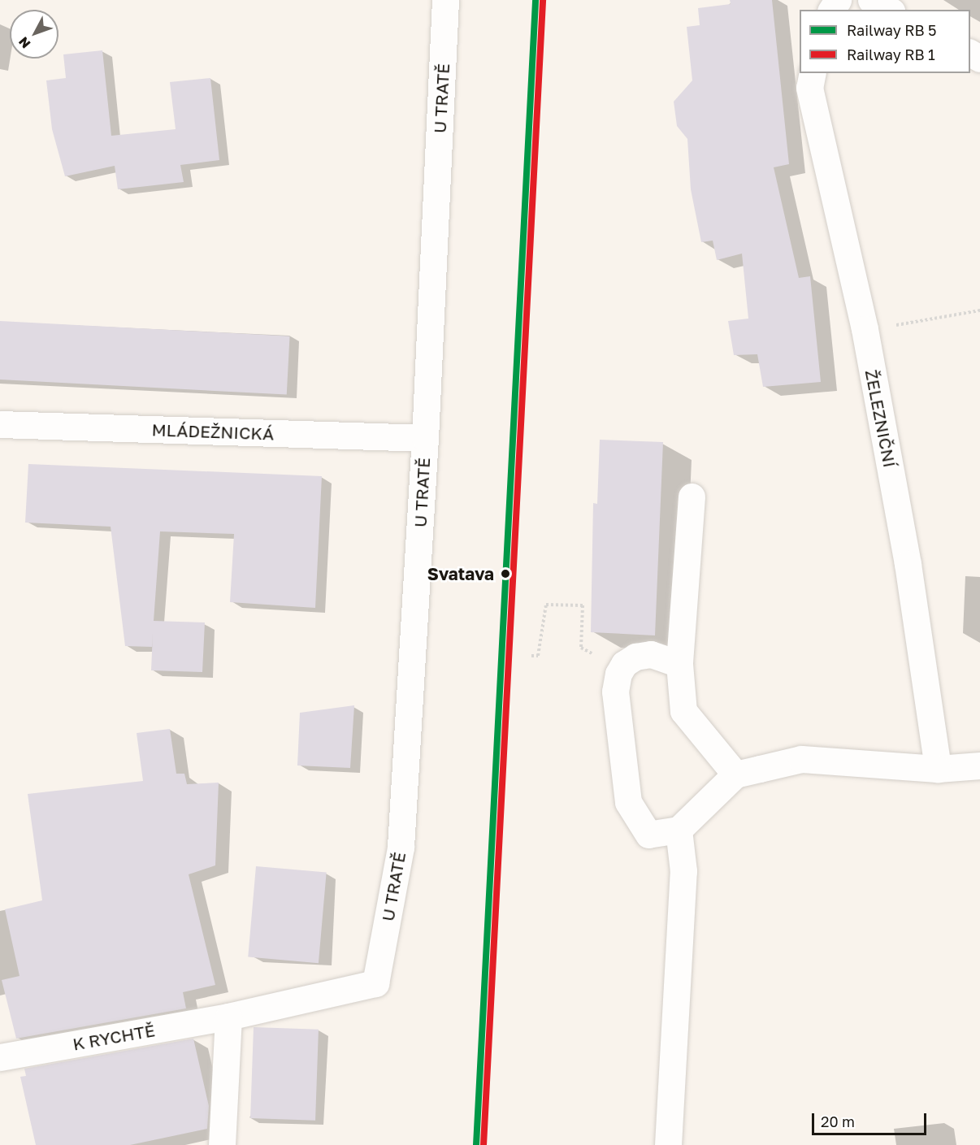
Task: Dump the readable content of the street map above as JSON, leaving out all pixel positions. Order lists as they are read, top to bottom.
{
  "streets": {
    "street": [
      "U TRATĚ",
      "ŽELEZNIČNÍ",
      "MLÁDEŽNICKÁ",
      "K RYCHTĚ"
    ]
  },
  "crossings": [
    ["U TRATĚ", "MLÁDEŽNICKÁ"],
    ["U TRATĚ", "K RYCHTĚ"]
  ],
  "places": ["Svatava"],
  "legend": ["Railway RB 5", "Railway RB 1"],
  "scale_bar": "20 m",
  "north": "bottom left"
}
